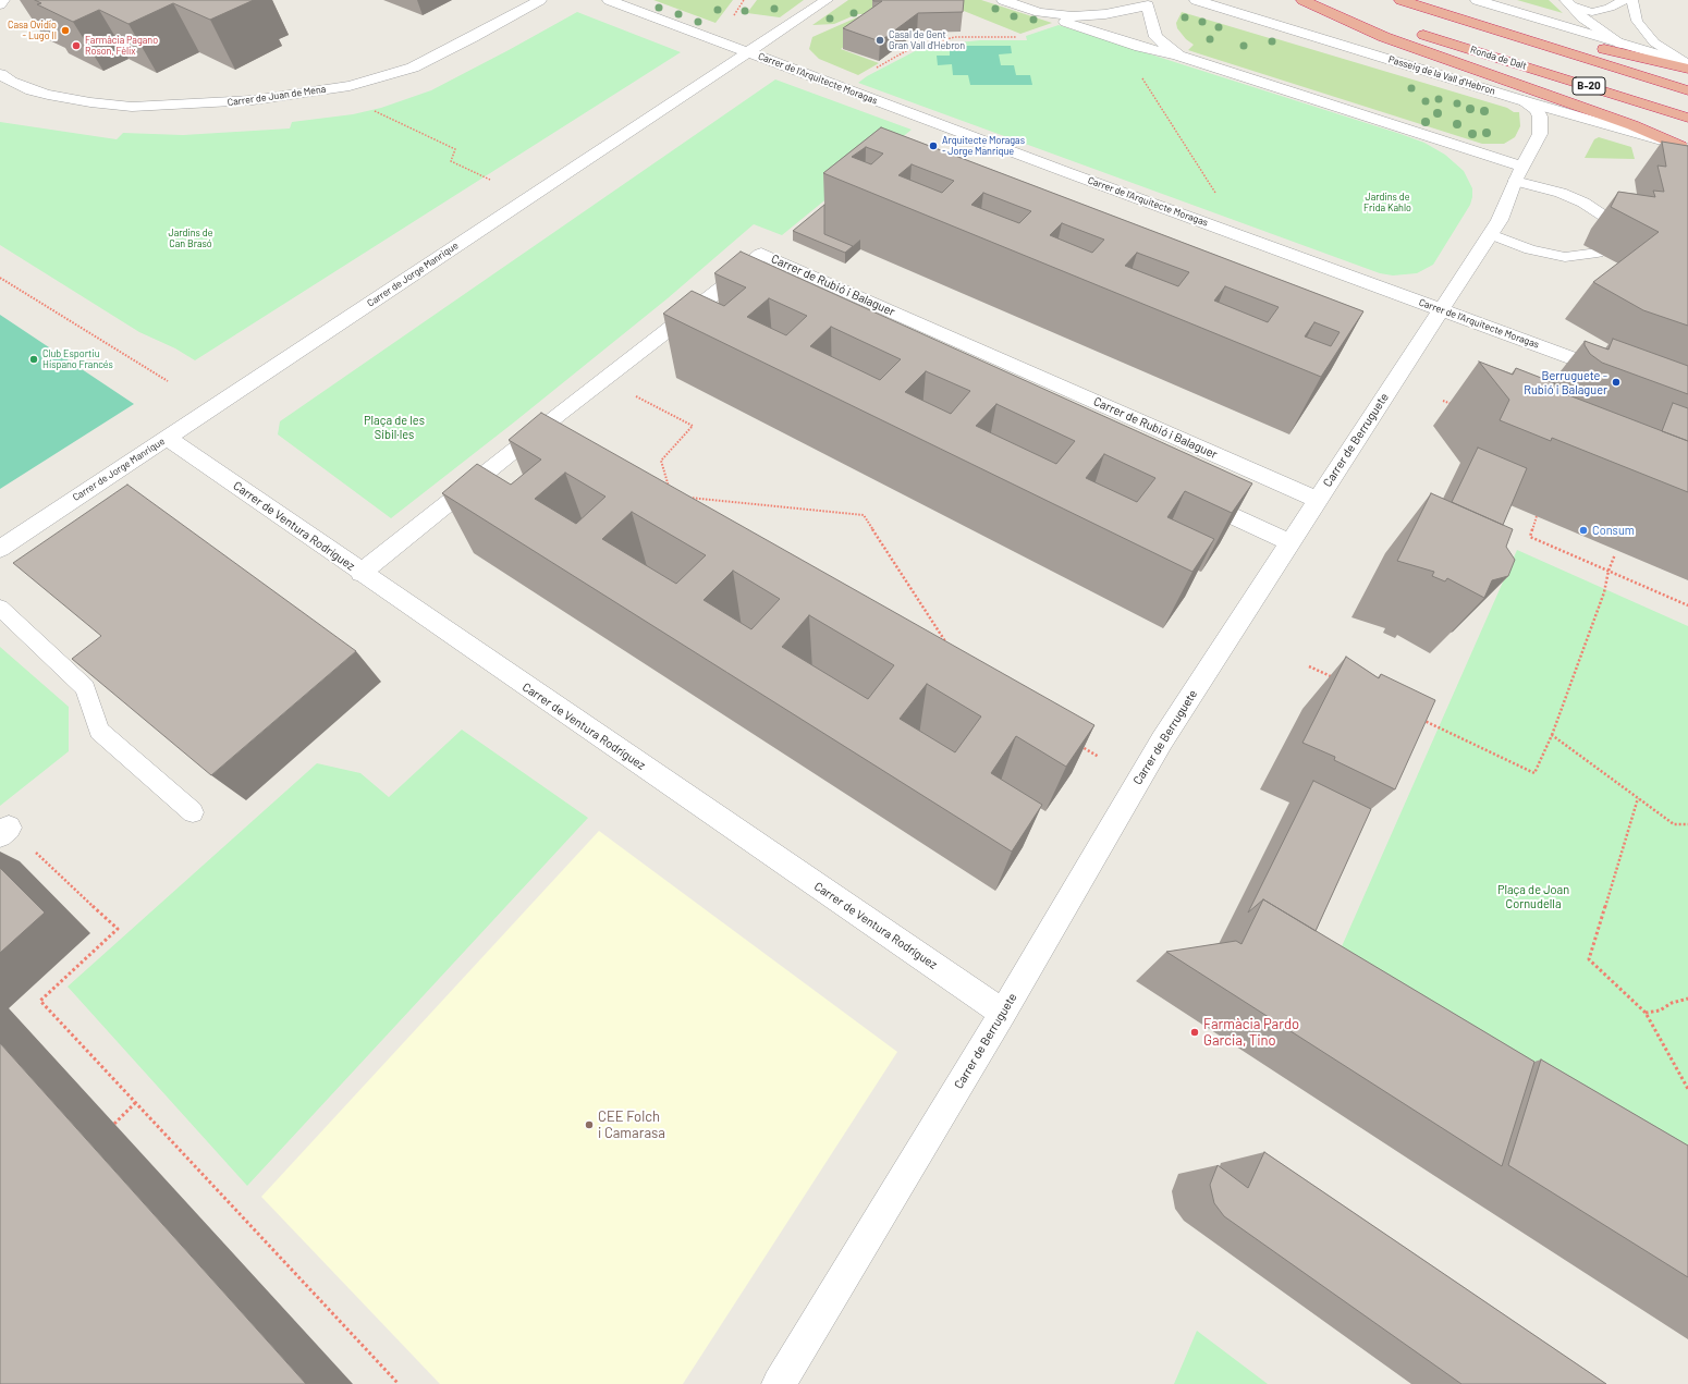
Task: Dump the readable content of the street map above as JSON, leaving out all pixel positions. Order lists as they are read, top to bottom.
{
  "streets": {
    "highway": ["Ronda de Dalt", "B-20"],
    "street": [
      "Passeig de la Vall d'Hebron",
      "Carrer de l'Arquitecte Moragas",
      "Carrer de Juan de Mena",
      "Carrer de Jorge Manrique",
      "Carrer de Rubió i Balaguer",
      "Carrer de Berruguete",
      "Carrer de Ventura Rodríguez"
    ]
  },
  "crossings": [
    ["Passeig de la Vall d'Hebron", "Carrer de Berruguete"],
    ["Carrer de l'Arquitecte Moragas", "Carrer de Jorge Manrique"],
    ["Carrer de l'Arquitecte Moragas", "Carrer de Berruguete"],
    ["Carrer de Jorge Manrique", "Carrer de Ventura Rodríguez"],
    ["Carrer de Rubió i Balaguer", "Carrer de Berruguete"],
    ["Carrer de Rubió i Balaguer", "Carrer de Ventura Rodríguez"],
    ["Carrer de Berruguete", "Carrer de Ventura Rodríguez"]
  ],
  "parks": [
    "Jardins de Frida Kahlo",
    "Jardins de Can Brasó",
    "Plaça de les Sibil·les",
    "Plaça de Joan Cornudella"
  ],
  "places": [
    "Casa Ovidio - Lugo II",
    "Casal de Gent Gran Vall d'Hebron",
    "Farmàcia Pagano Roson, Fèlix",
    "Arquitecte Moragas - Jorge Manrique",
    "Club Esportiu Hispano Francés",
    "Berruguete - Rubió i Balaguer",
    "Consum",
    "Farmàcia Pardo Garcia, Tino",
    "CEE Folch i Camarasa"
  ]
}
